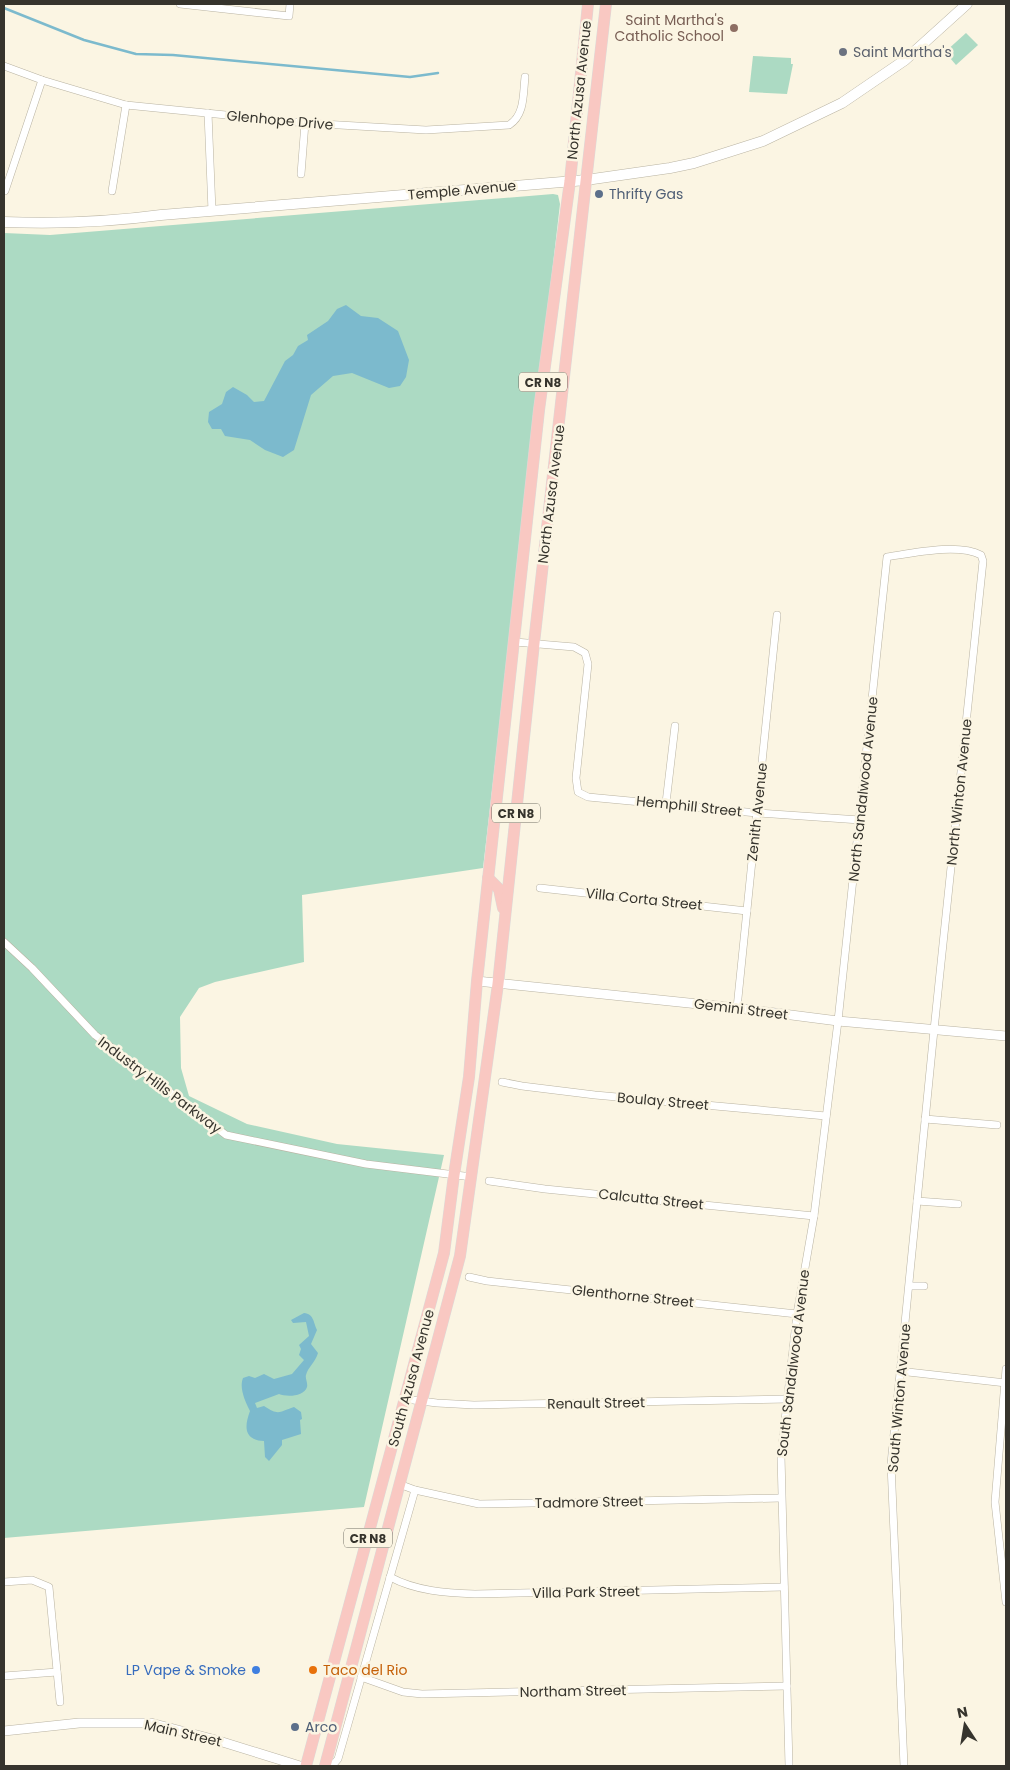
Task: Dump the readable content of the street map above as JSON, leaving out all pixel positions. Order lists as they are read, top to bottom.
{
  "streets": {
    "main road": [
      "North Azusa Avenue",
      "Temple Avenue",
      "CR N8",
      "South Azusa Avenue"
    ],
    "street": [
      "Glenhope Drive",
      "North Sandalwood Avenue",
      "North Winton Avenue",
      "Hemphill Street",
      "Zenith Avenue",
      "Villa Corta Street",
      "Gemini Street",
      "Industry Hills Parkway",
      "Boulay Street",
      "Calcutta Street",
      "Glenthorne Street",
      "South Sandalwood Avenue",
      "South Winton Avenue",
      "Renault Street",
      "Tadmore Street",
      "Villa Park Street",
      "Northam Street",
      "Main Street"
    ]
  },
  "crossings": [
    ["North Azusa Avenue", "Temple Avenue"],
    ["North Azusa Avenue", "Hemphill Street"],
    ["North Azusa Avenue", "Gemini Street"],
    ["North Azusa Avenue", "South Azusa Avenue"],
    ["North Sandalwood Avenue", "North Winton Avenue"],
    ["North Sandalwood Avenue", "Hemphill Street"],
    ["North Sandalwood Avenue", "Gemini Street"],
    ["North Sandalwood Avenue", "South Sandalwood Avenue"],
    ["North Winton Avenue", "Gemini Street"],
    ["North Winton Avenue", "South Winton Avenue"],
    ["Hemphill Street", "Zenith Avenue"],
    ["Zenith Avenue", "Villa Corta Street"],
    ["Zenith Avenue", "Gemini Street"],
    ["Gemini Street", "South Sandalwood Avenue"],
    ["Gemini Street", "South Azusa Avenue"],
    ["Gemini Street", "South Winton Avenue"],
    ["Industry Hills Parkway", "South Azusa Avenue"],
    ["Boulay Street", "South Sandalwood Avenue"],
    ["Calcutta Street", "South Sandalwood Avenue"],
    ["Glenthorne Street", "South Sandalwood Avenue"],
    ["South Sandalwood Avenue", "Renault Street"],
    ["South Sandalwood Avenue", "Tadmore Street"],
    ["South Sandalwood Avenue", "Villa Park Street"],
    ["South Sandalwood Avenue", "Northam Street"],
    ["South Azusa Avenue", "Renault Street"],
    ["South Azusa Avenue", "Tadmore Street"]
  ],
  "places": [
    "Saint Martha's Catholic School",
    "Saint Martha's",
    "Thrifty Gas",
    "LP Vape & Smoke",
    "Taco del Rio",
    "Arco"
  ],
  "north": "top"
}
